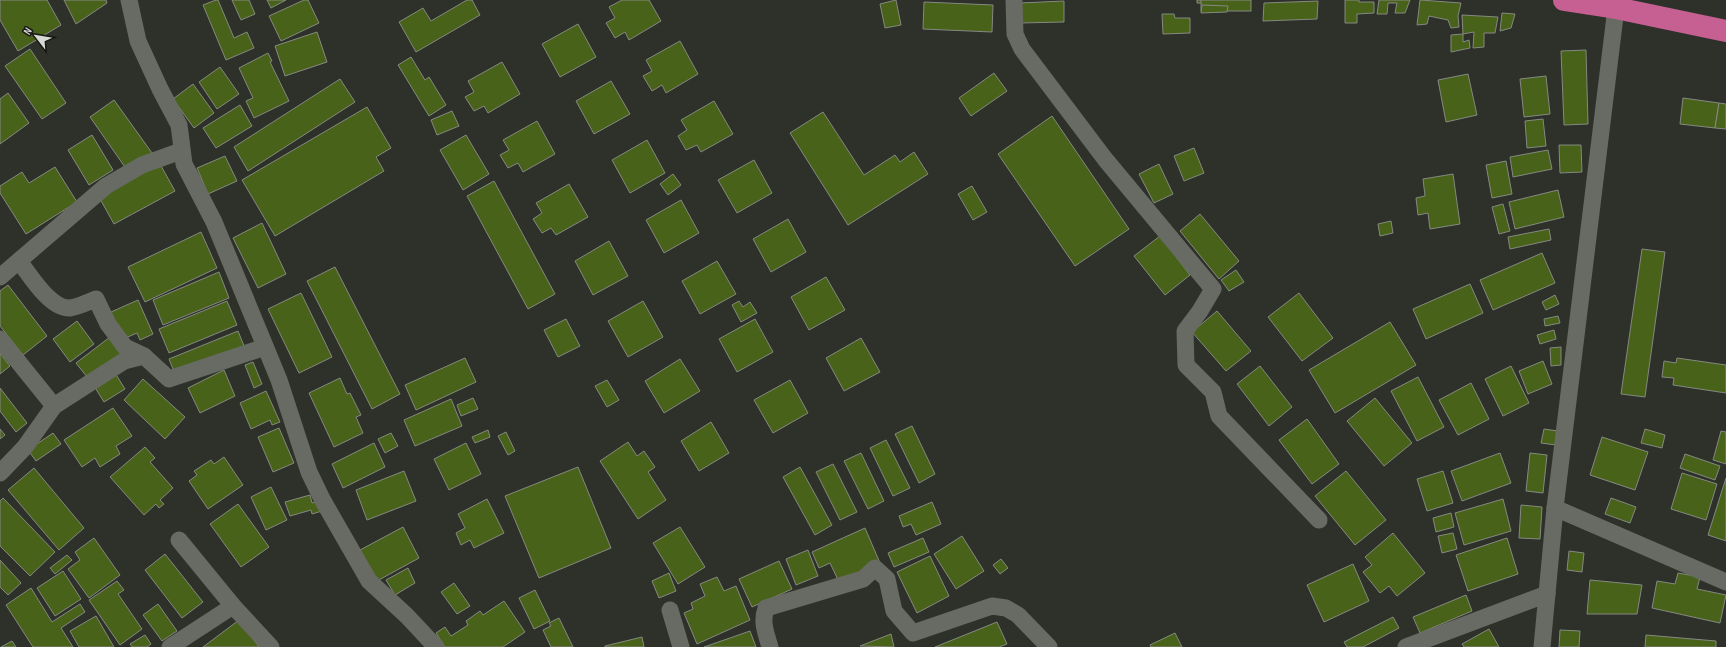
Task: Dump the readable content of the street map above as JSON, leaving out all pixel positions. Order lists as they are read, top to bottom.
{
  "north": "top left"
}
